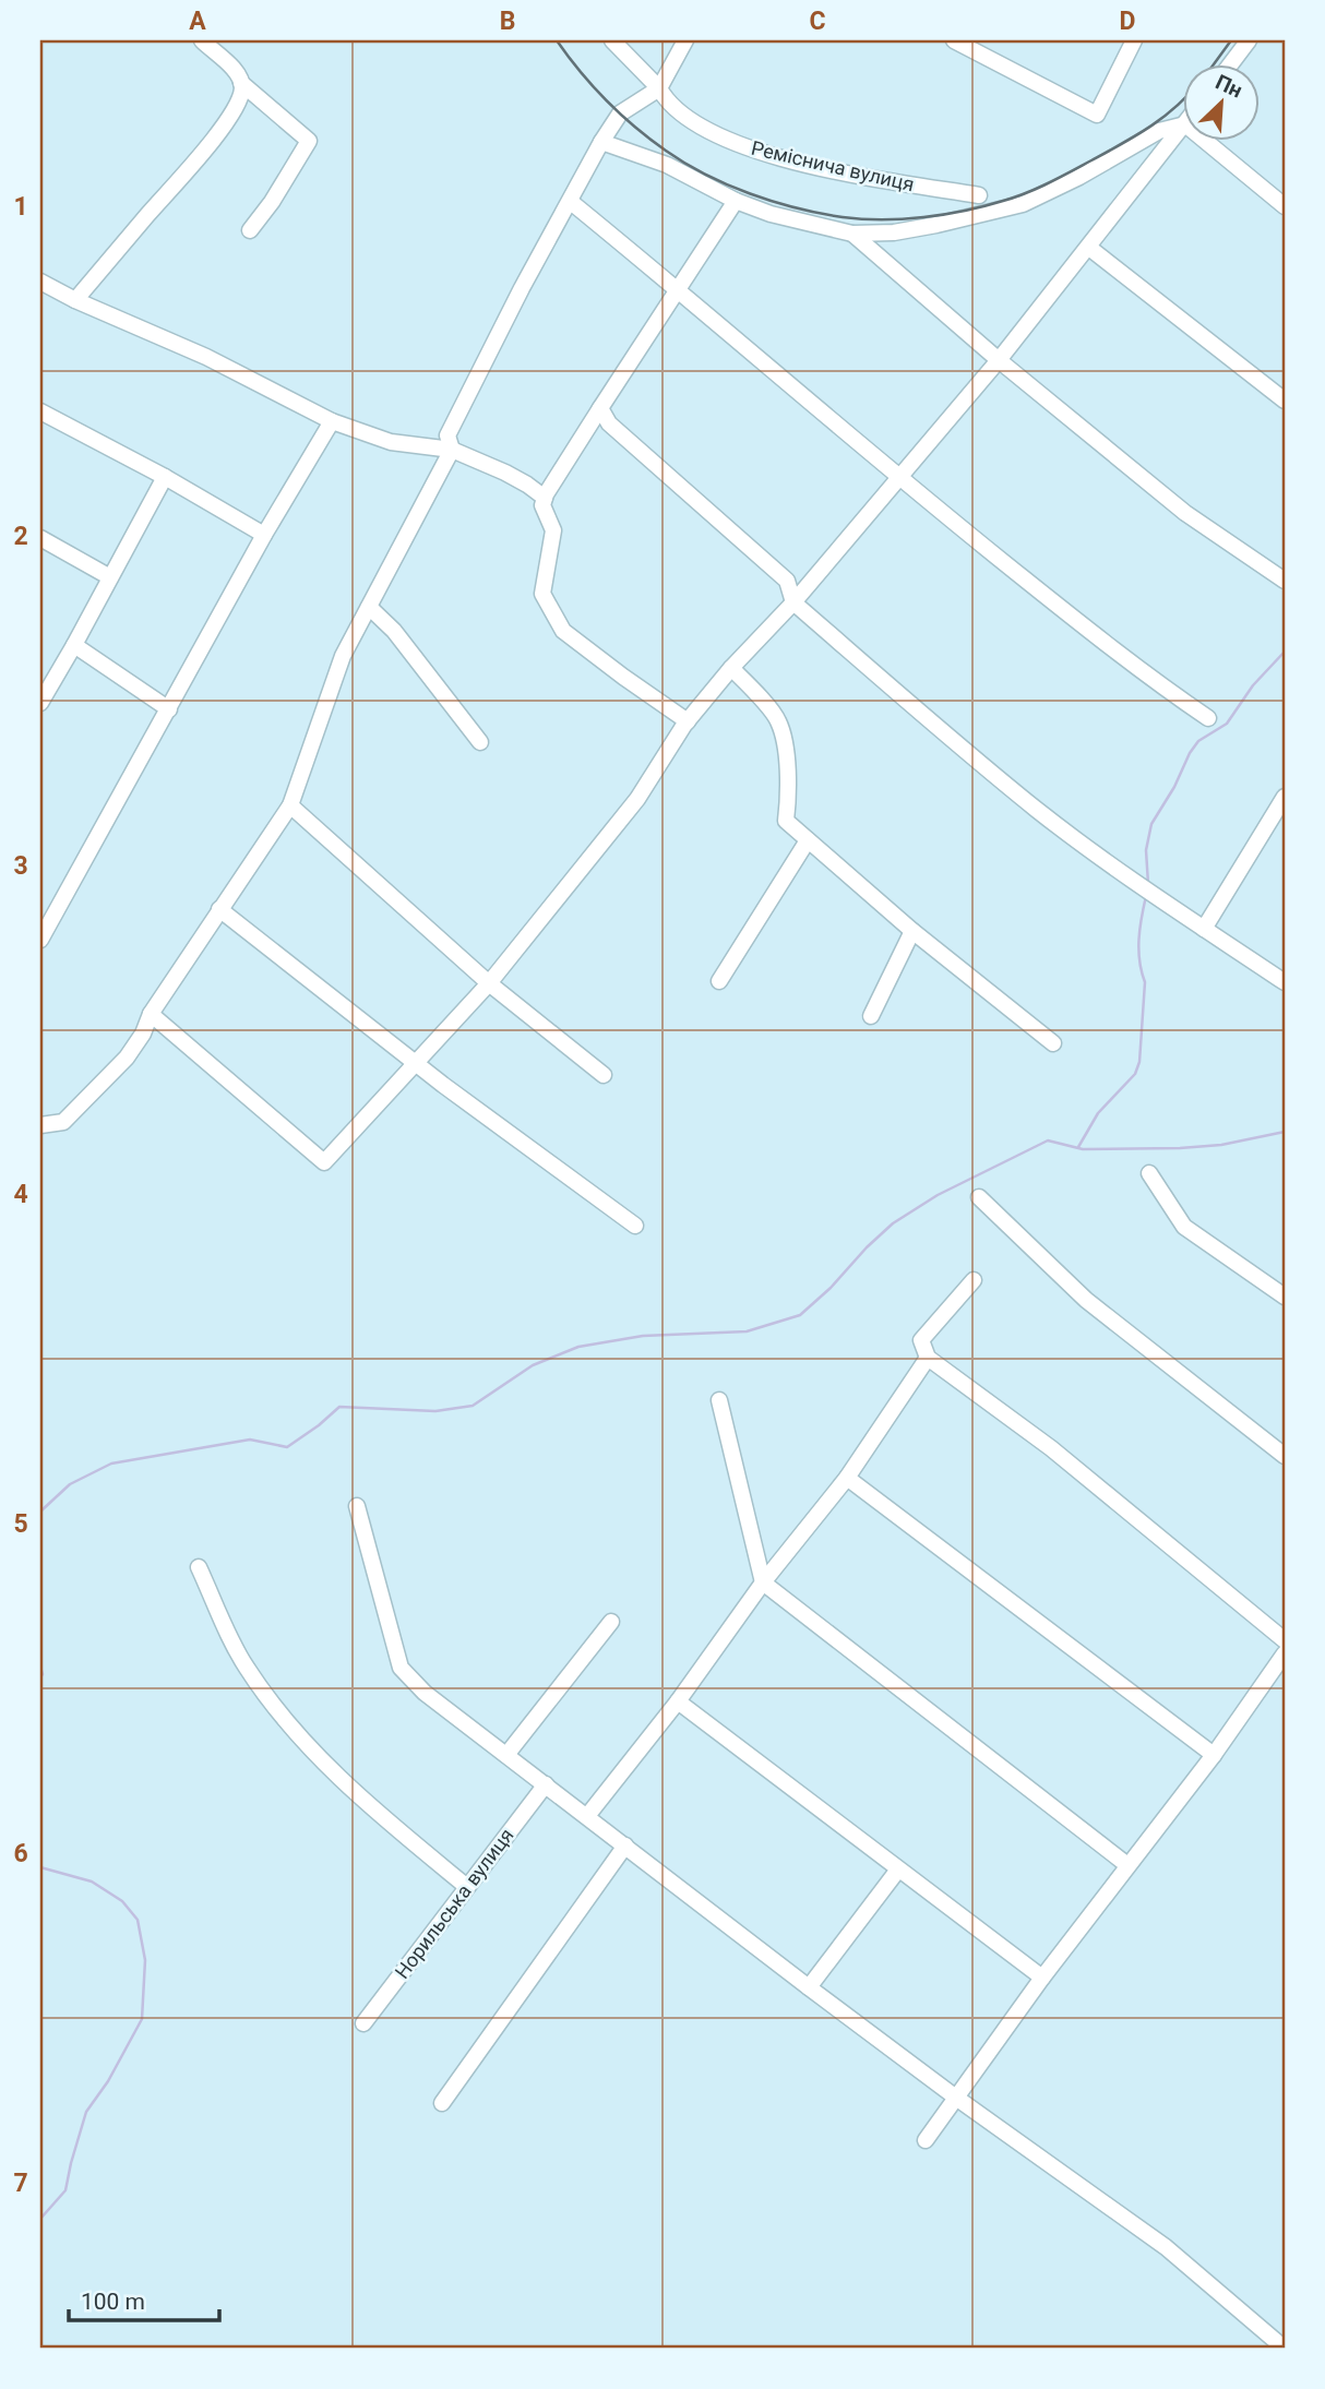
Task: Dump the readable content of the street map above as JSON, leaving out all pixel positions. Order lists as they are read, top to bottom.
{
  "streets": {
    "street": ["Реміснича вулиця", "Норильська вулиця"]
  },
  "scale_bar": "100 m",
  "north": "top right",
  "grid": {
    "columns": [
      "A",
      "B",
      "C",
      "D"
    ],
    "rows": [
      "1",
      "2",
      "3",
      "4",
      "5",
      "6",
      "7"
    ]
  }
}
